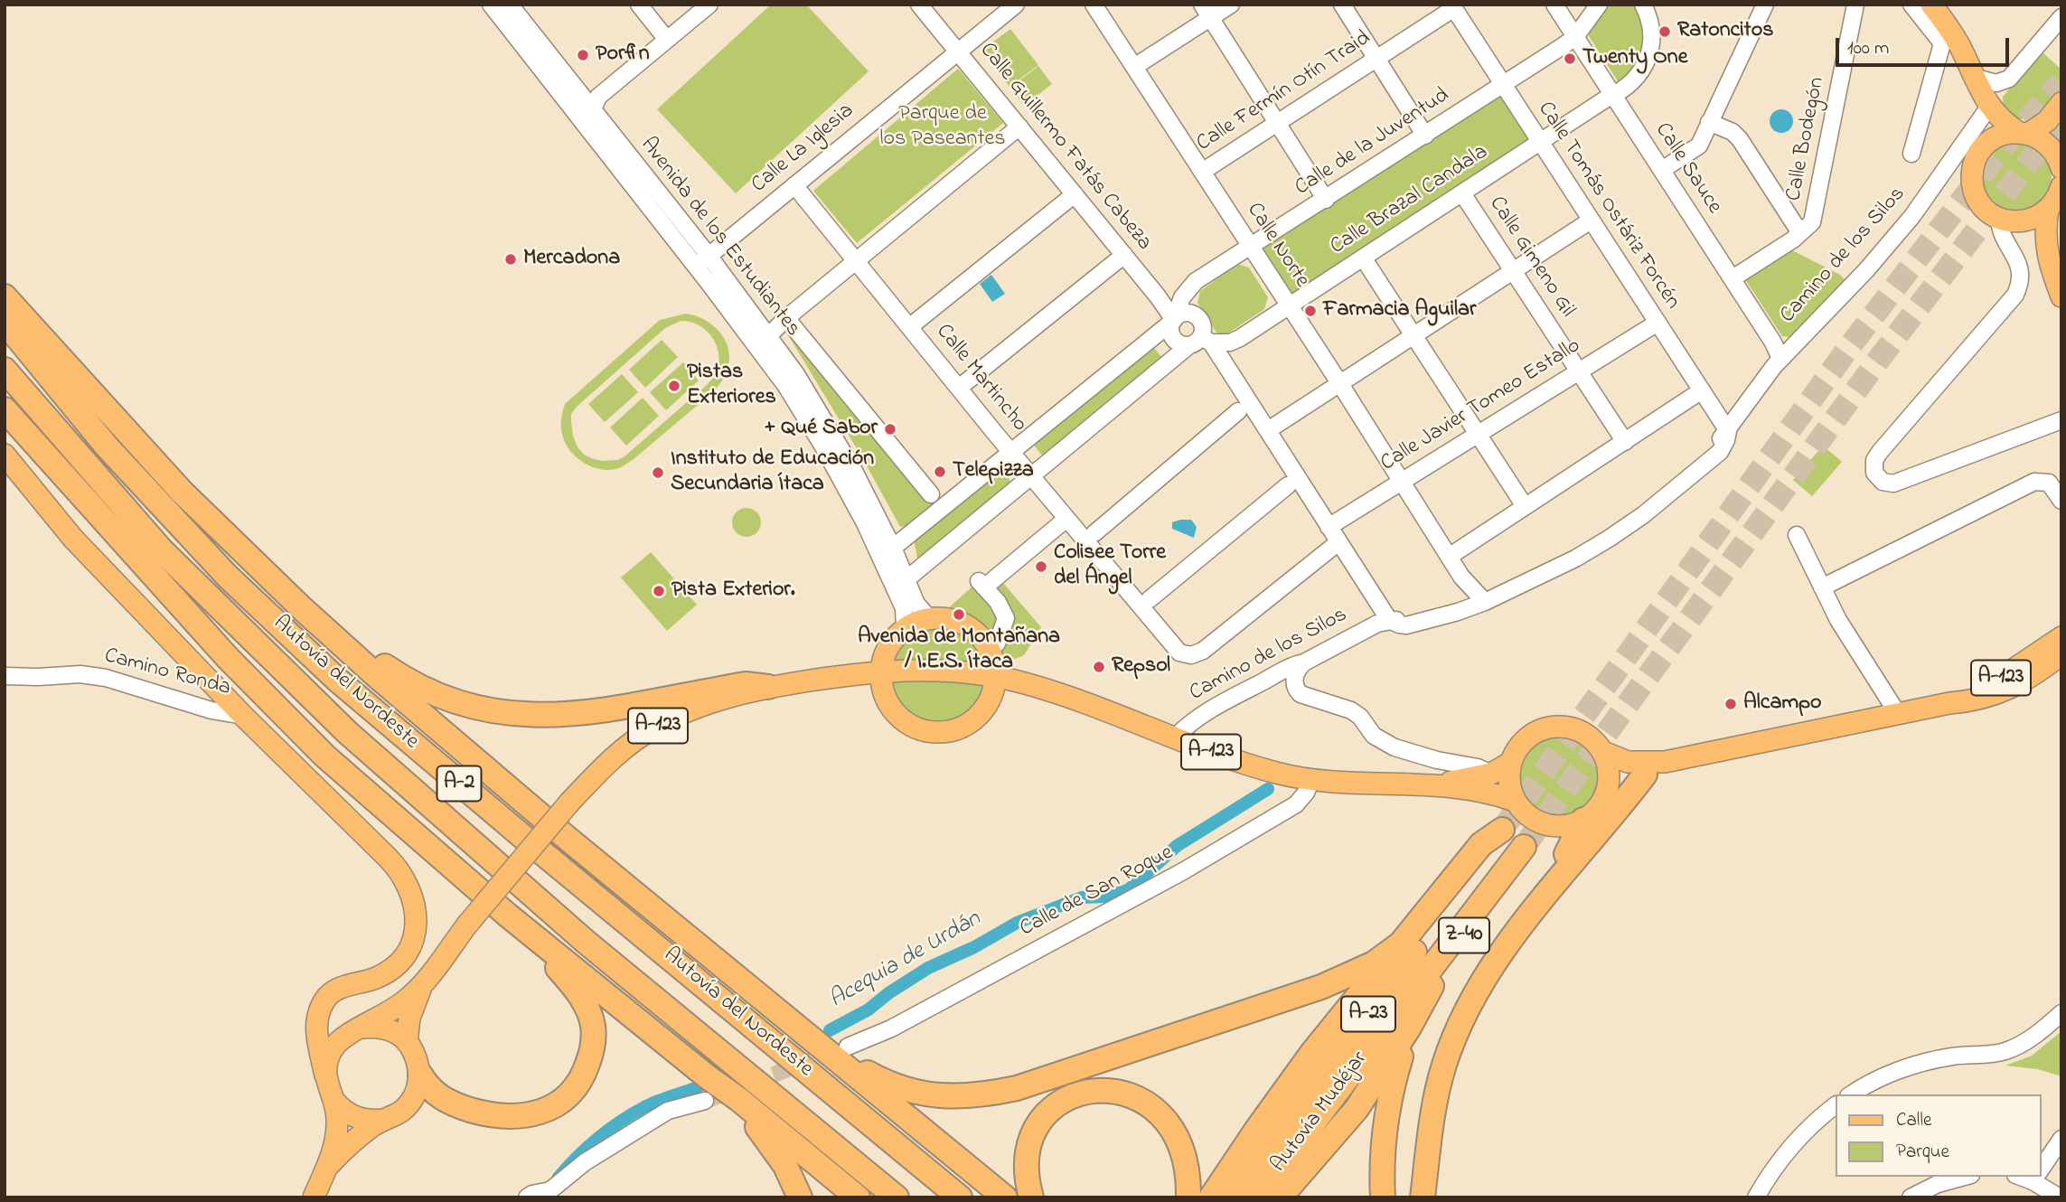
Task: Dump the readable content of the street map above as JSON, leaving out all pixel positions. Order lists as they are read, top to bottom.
{
  "streets": {
    "highway": [
      "Autovía del Nordeste",
      "A-2",
      "Z-40",
      "A-23",
      "Autovía Mudéjar"
    ],
    "main road": ["A-123"],
    "street": [
      "Calle Fermín Otín Traid",
      "Calle Bodegón",
      "Calle de la Juventud",
      "Calle Guillermo Fatás Cabeza",
      "Calle La Iglesia",
      "Calle Sauce",
      "Calle Brazal Candala",
      "Calle Tomás Ostáriz Forcén",
      "Avenida de los Estudiantes",
      "Calle Norte",
      "Camino de los Silos",
      "Calle Gimeno Gil",
      "Calle Martincho",
      "Calle Javier Tomeo Estallo",
      "Camino Ronda",
      "Calle de San Roque"
    ]
  },
  "crossings": [
    ["Calle Fermín Otín Traid", "Calle Tomás Ostáriz Forcén"],
    ["Calle Fermín Otín Traid", "Calle Norte"],
    ["Calle Bodegón", "Calle Sauce"],
    ["Calle de la Juventud", "Calle Guillermo Fatás Cabeza"],
    ["Calle de la Juventud", "Calle Sauce"],
    ["Calle de la Juventud", "Calle Tomás Ostáriz Forcén"],
    ["Calle de la Juventud", "Avenida de los Estudiantes"],
    ["Calle de la Juventud", "Calle Norte"],
    ["Calle de la Juventud", "Calle Martincho"],
    ["Calle Guillermo Fatás Cabeza", "Calle La Iglesia"],
    ["Calle La Iglesia", "Avenida de los Estudiantes"],
    ["Calle La Iglesia", "Calle Martincho"],
    ["Calle Sauce", "Calle Brazal Candala"],
    ["Calle Sauce", "Camino de los Silos"],
    ["Calle Brazal Candala", "Calle Tomás Ostáriz Forcén"],
    ["Calle Brazal Candala", "Calle Norte"],
    ["Calle Brazal Candala", "Calle Gimeno Gil"],
    ["Calle Tomás Ostáriz Forcén", "Camino de los Silos"],
    ["Calle Tomás Ostáriz Forcén", "Calle Javier Tomeo Estallo"],
    ["Calle Norte", "Camino de los Silos"],
    ["Calle Norte", "Calle Javier Tomeo Estallo"],
    ["Camino de los Silos", "A-123"],
    ["Calle Gimeno Gil", "Calle Javier Tomeo Estallo"],
    ["A-123", "Calle de San Roque"],
    ["Z-40", "Autovía Mudéjar"]
  ],
  "water": ["Acequia de Urdán"],
  "parks": ["Parque de los Paseantes"],
  "places": [
    "Ratoncitos",
    "Porfin",
    "Twenty One",
    "Mercadona",
    "Farmacia Aguilar",
    "Pistas Exteriores",
    "+ Qué Sabor",
    "Telepizza",
    "Instituto de Educación Secundaria Ítaca",
    "Colisee Torre del Ángel",
    "Pista Exterior.",
    "Avenida de Montañana / I.E.S. Ítaca",
    "Repsol",
    "Alcampo"
  ],
  "legend": ["Calle", "Parque"],
  "scale_bar": "100 m"
}
